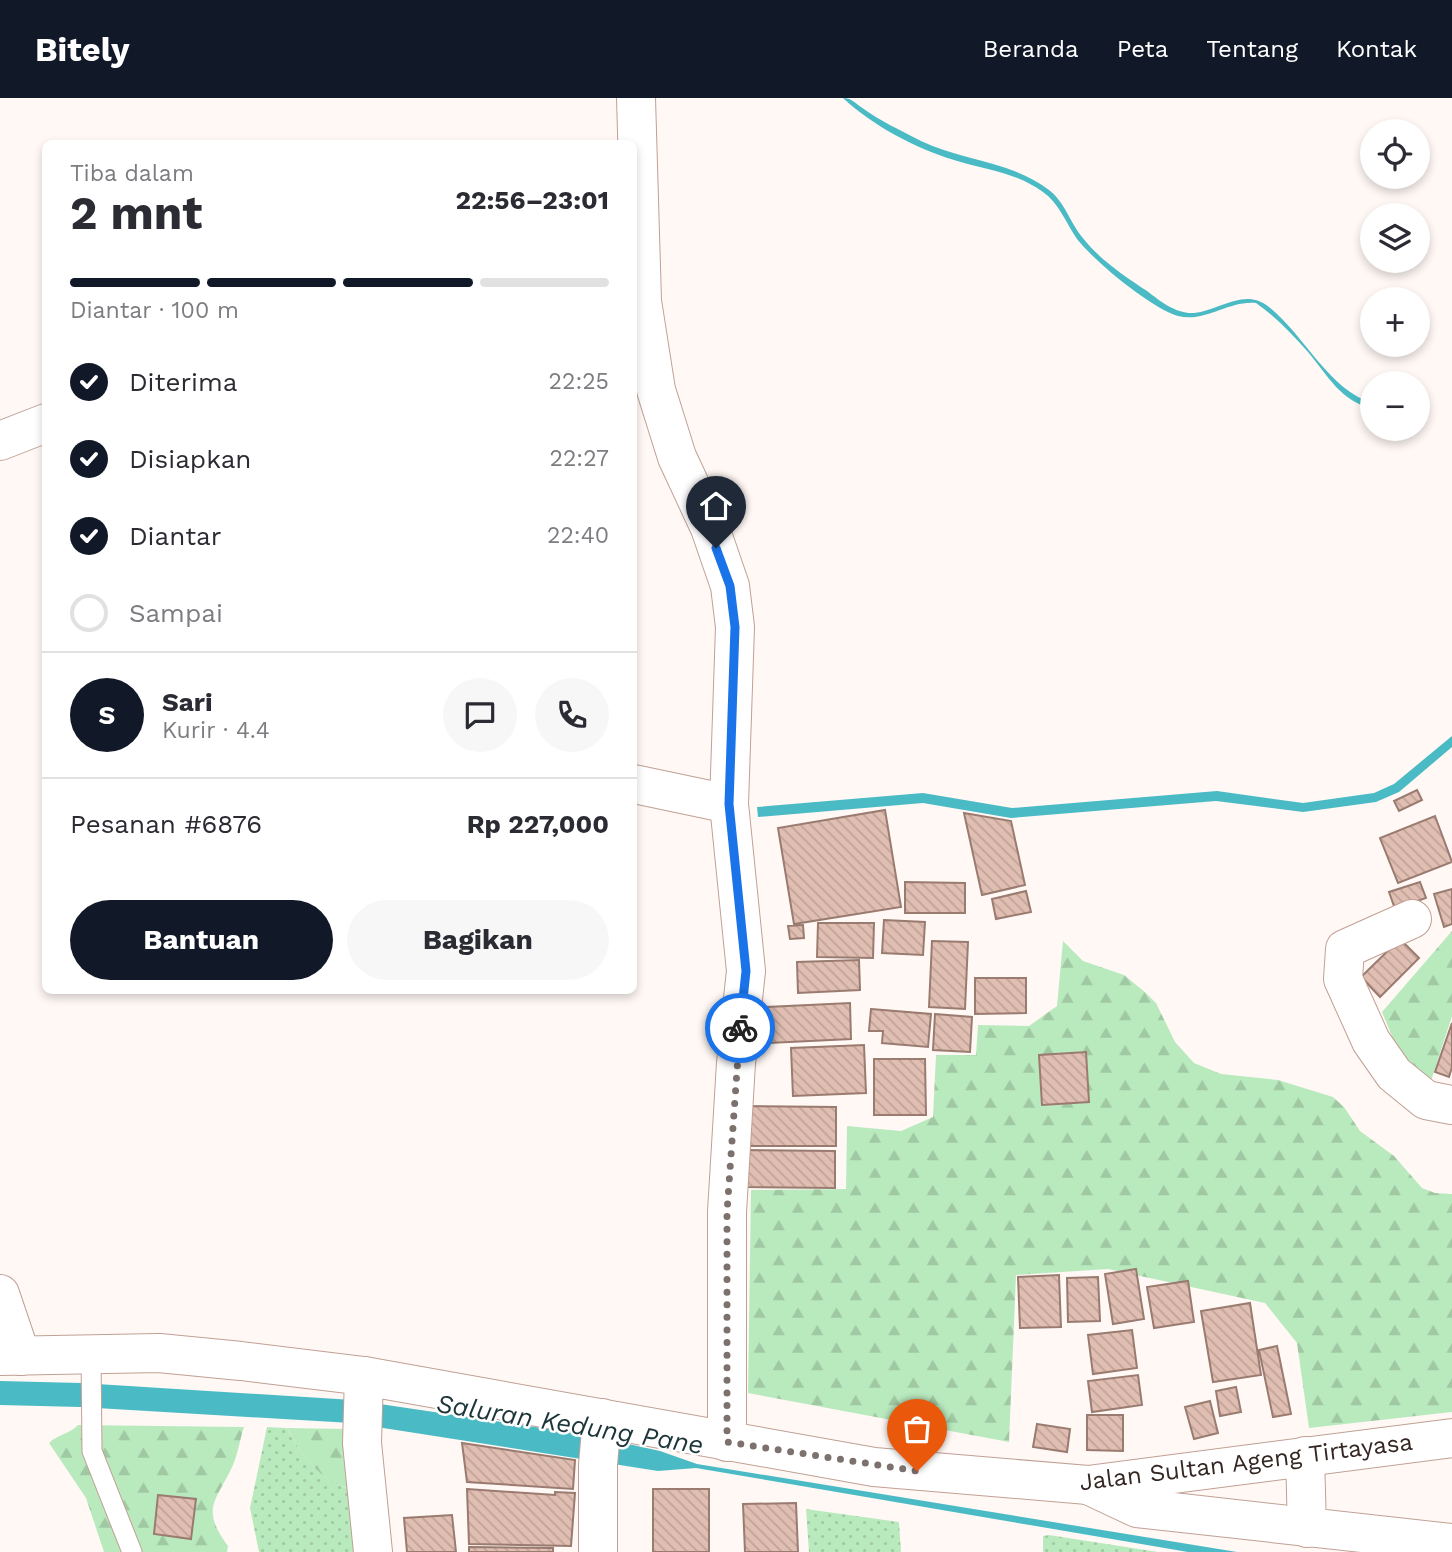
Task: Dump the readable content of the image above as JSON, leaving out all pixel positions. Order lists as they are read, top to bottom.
{
  "streets": {
    "street": ["Jalan Sultan Ageng Tirtayasa"]
  },
  "water": ["Saluran Kedung Pane"],
  "page": {
    "header": "Bitely",
    "nav": [
      "Beranda",
      "Peta",
      "Tentang",
      "Kontak"
    ],
    "map_buttons": ["+", "−"],
    "heading": ["2 mnt", "Tiba dalam", "22:56–23:01"],
    "panel": [
      "Sari",
      "Kurir · 4.4",
      "Pesanan #6876",
      "Rp 227,000"
    ],
    "bar": "Diantar · 100 m",
    "list": [
      ["Diterima", "22:25"],
      ["Disiapkan", "22:27"],
      ["Diantar", "22:40"],
      "Sampai"
    ],
    "round": "S",
    "buttons": ["Bantuan", "Bagikan"]
  }
}
